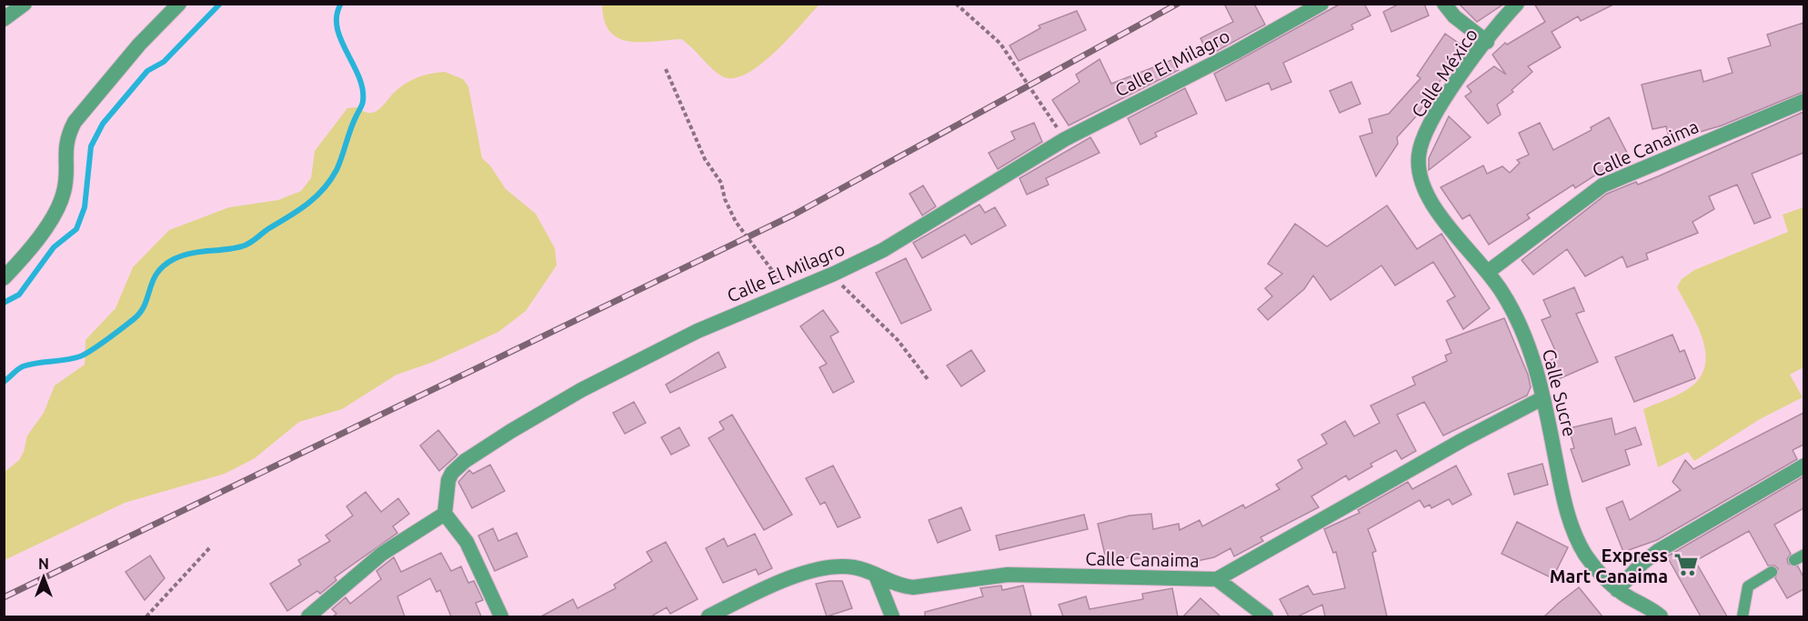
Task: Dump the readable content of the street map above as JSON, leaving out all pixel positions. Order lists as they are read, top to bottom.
{
  "streets": {
    "street": [
      "Calle El Milagro",
      "Calle México",
      "Calle Canaima",
      "Calle Sucre"
    ]
  },
  "crossings": [
    ["Calle México", "Calle Sucre"],
    ["Calle Canaima", "Calle Sucre"]
  ],
  "places": {
    "supermarket": ["Express Mart Canaima"]
  },
  "north": "top"
}
